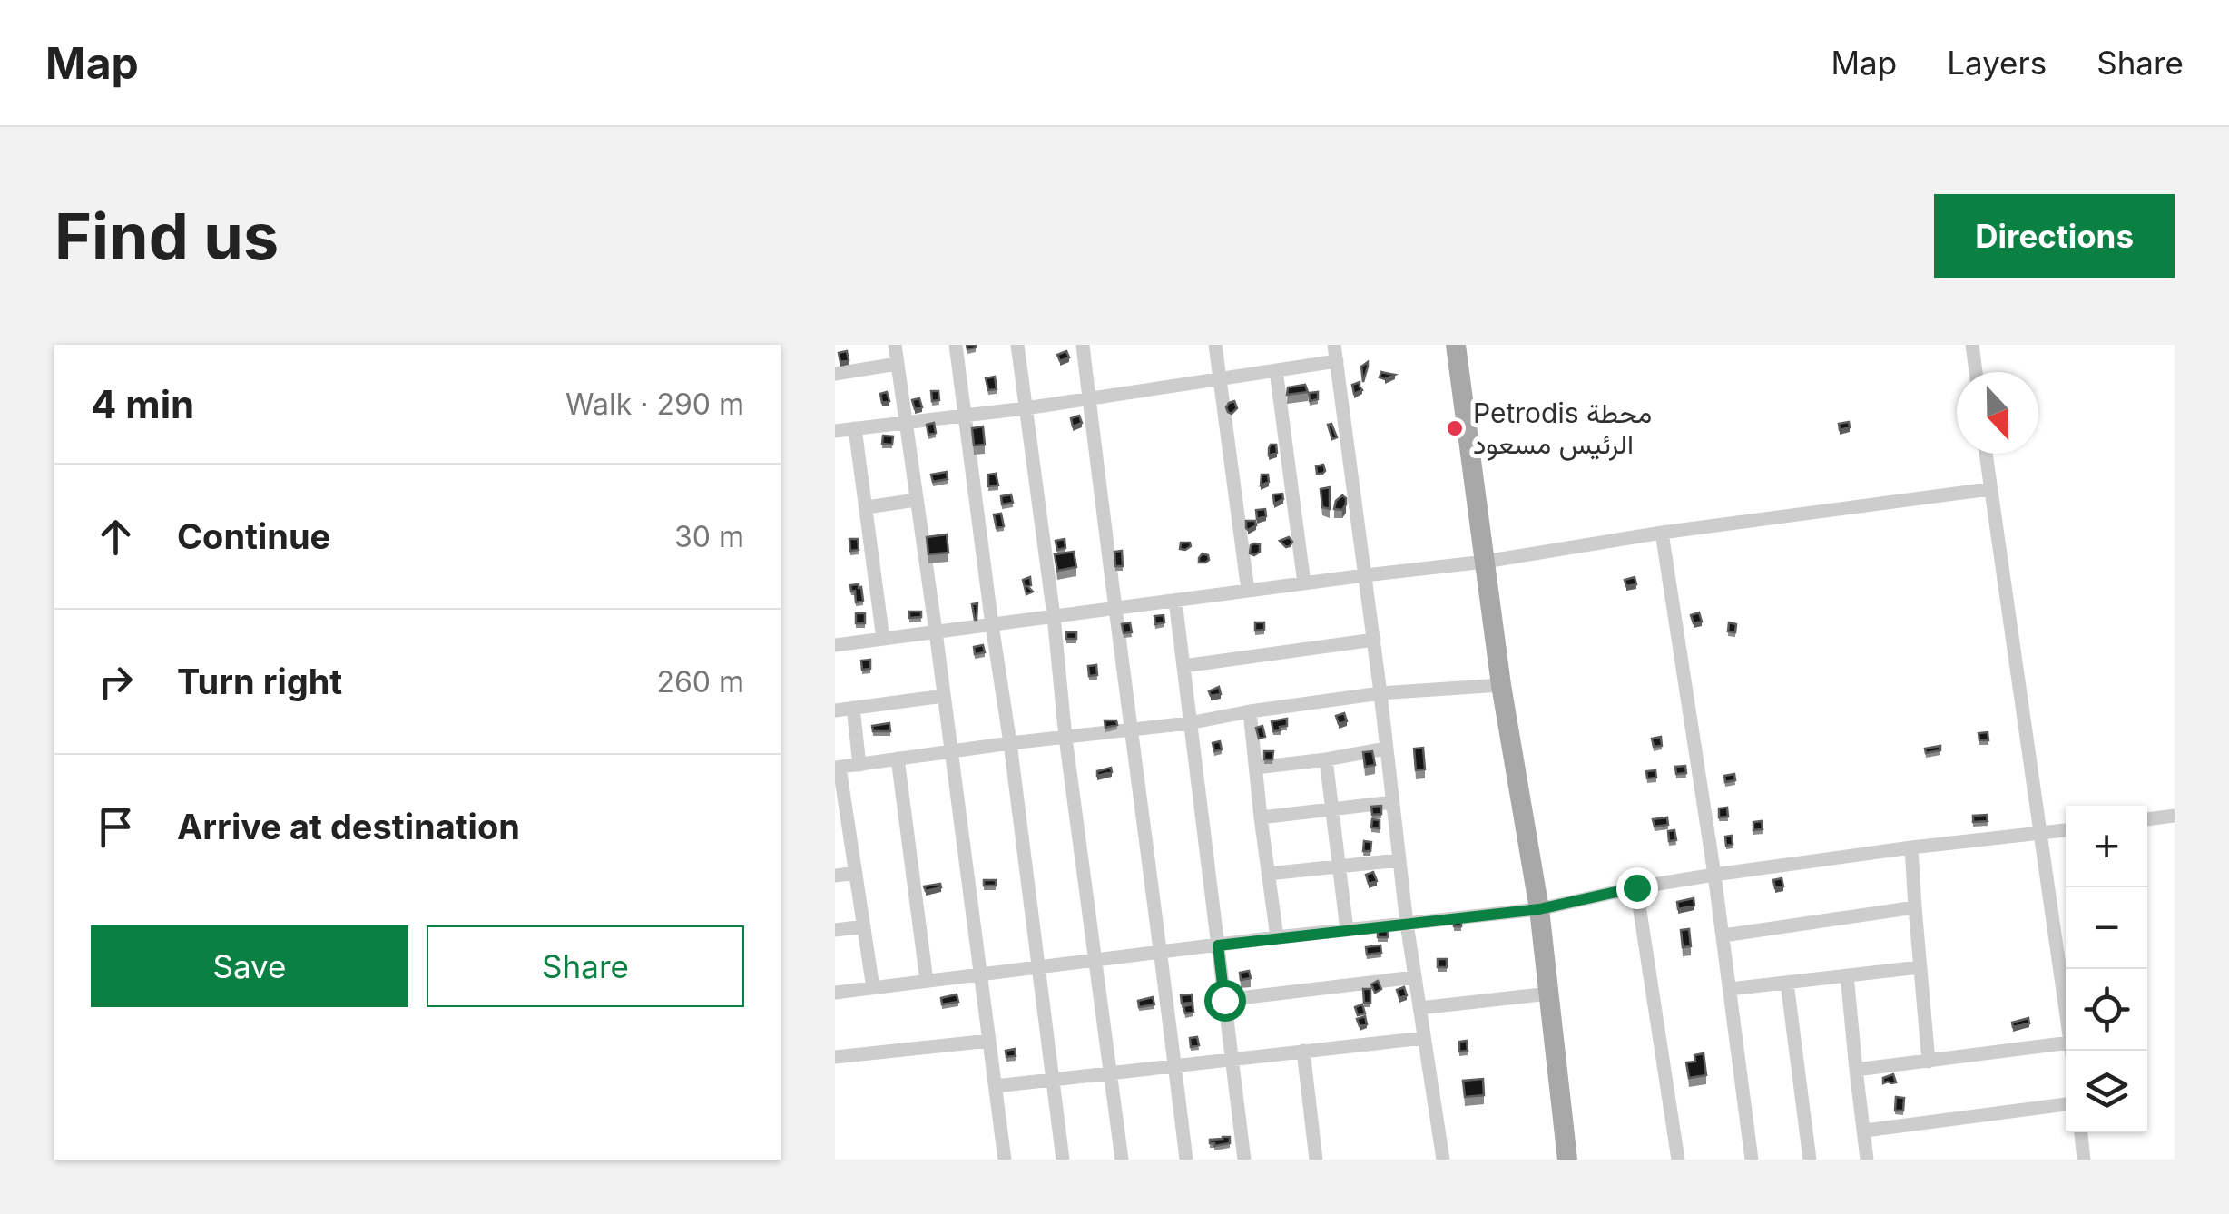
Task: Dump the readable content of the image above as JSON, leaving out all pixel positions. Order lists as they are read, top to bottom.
{
  "places": ["Petrodis محطة الرئيس مسعود"],
  "north": "bottom",
  "page": {
    "header": "Map",
    "nav": ["Map", "Layers", "Share"],
    "buttons": [
      "Directions",
      ["Save", "Share"]
    ],
    "title": "Find us",
    "heading": ["4 min", "Walk · 290 m"],
    "list": [
      ["Continue", "30 m"],
      ["Turn right", "260 m"],
      "Arrive at destination"
    ],
    "map_buttons": ["+", "−"]
  }
}
